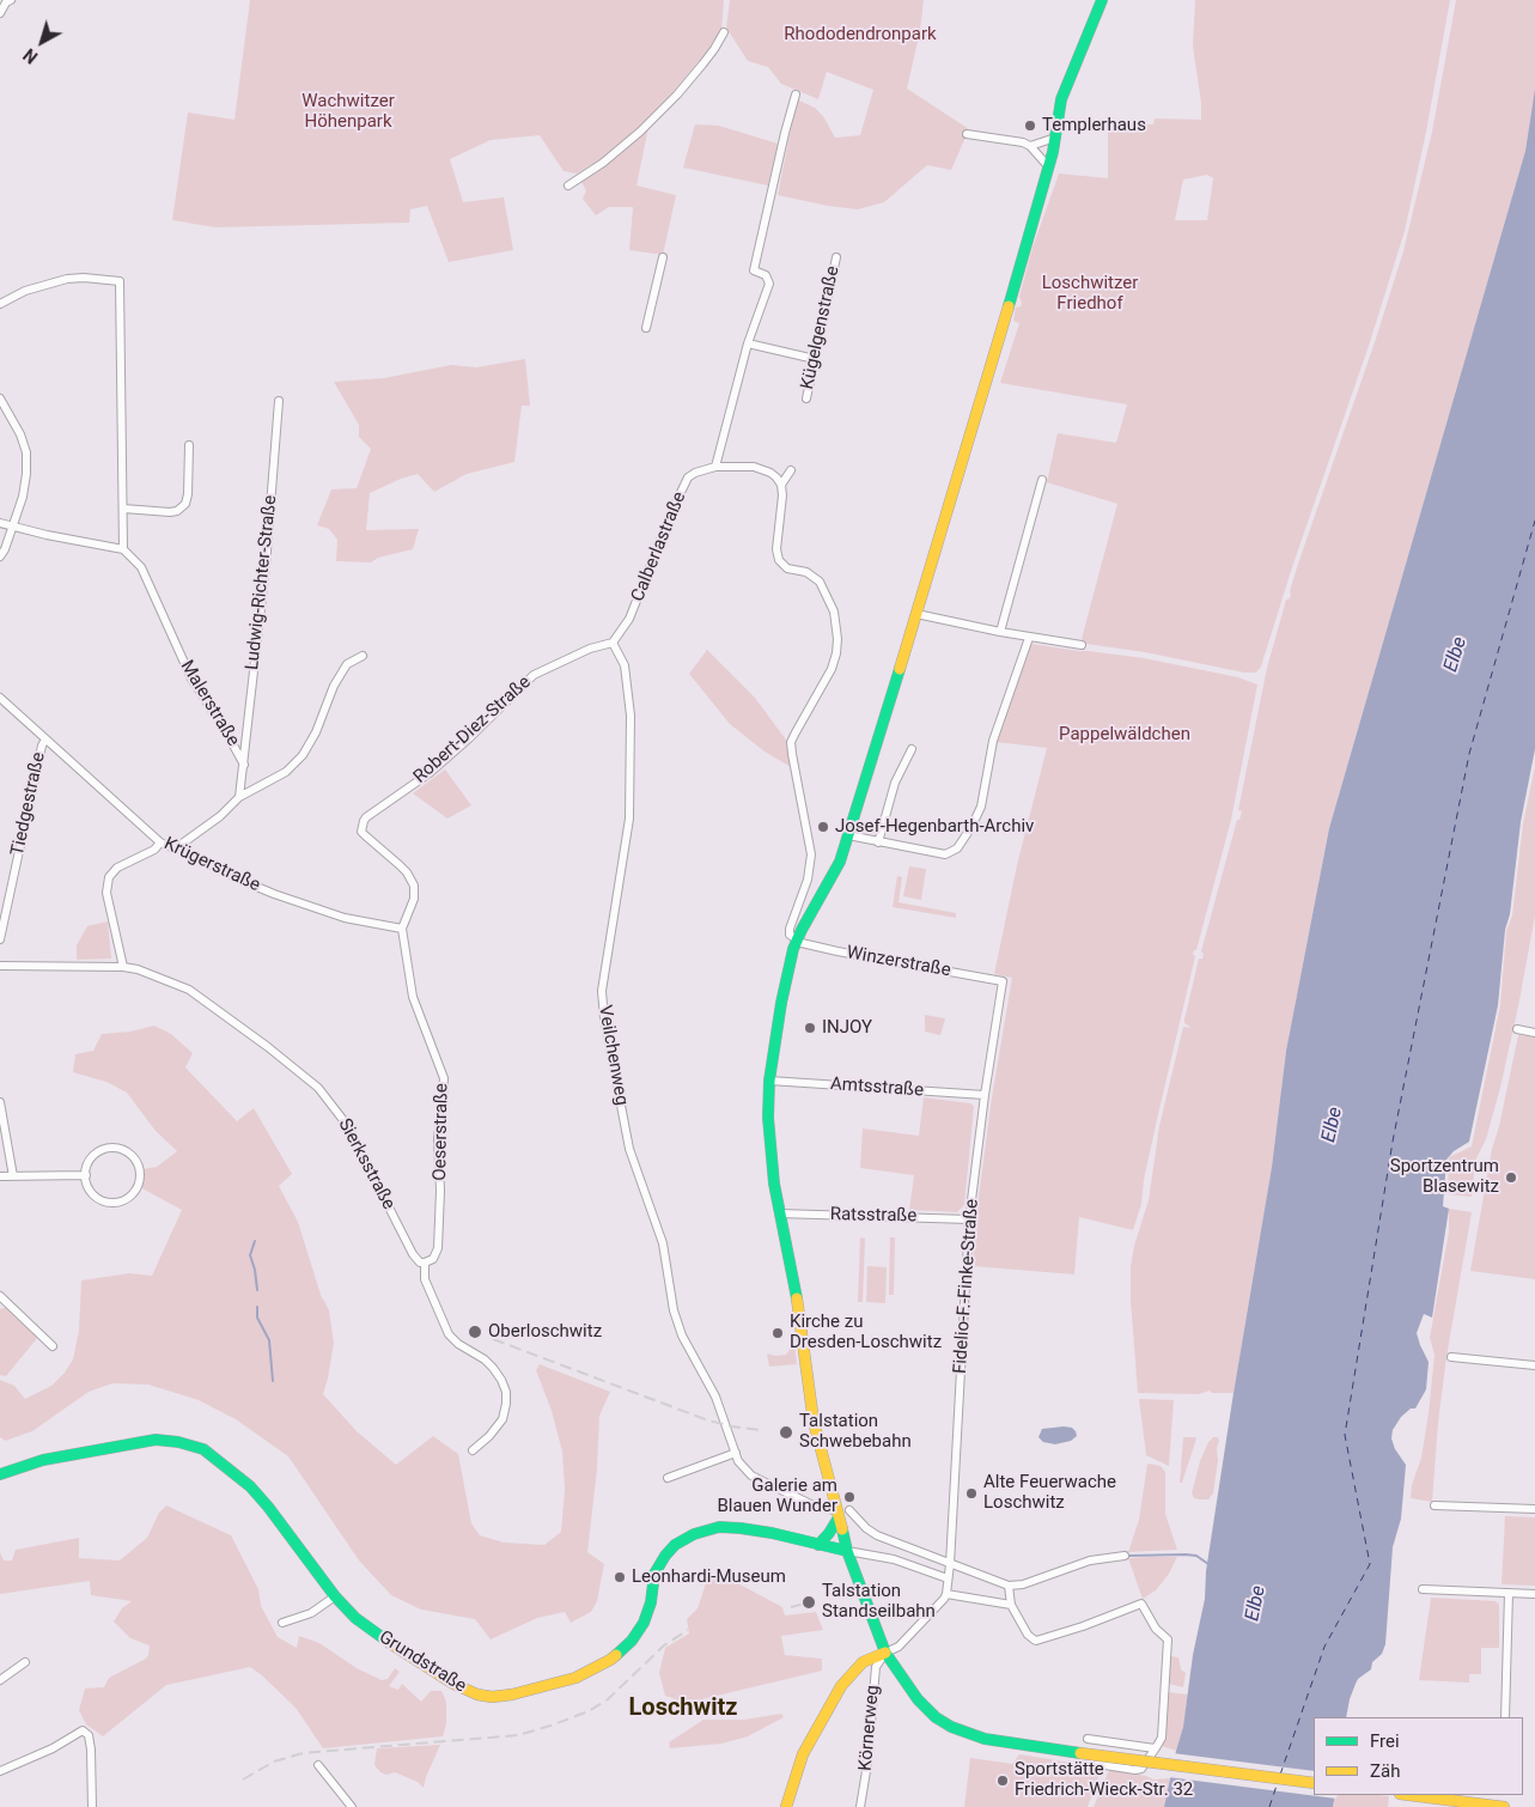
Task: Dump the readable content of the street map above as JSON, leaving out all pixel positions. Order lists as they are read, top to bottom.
{
  "streets": {
    "main road": ["Grundstraße"],
    "street": [
      "Kügelgenstraße",
      "Calberlastraße",
      "Ludwig-Richter-Straße",
      "Malerstraße",
      "Robert-Diez-Straße",
      "Tiedgestraße",
      "Krügerstraße",
      "Winzerstraße",
      "Veilchenweg",
      "Amtsstraße",
      "Oeserstraße",
      "Sierksstraße",
      "Ratsstraße",
      "Fidelio-F.-Finke-Straße",
      "Körnerweg"
    ]
  },
  "crossings": [
    ["Calberlastraße", "Robert-Diez-Straße"],
    ["Calberlastraße", "Veilchenweg"],
    ["Ludwig-Richter-Straße", "Malerstraße"],
    ["Robert-Diez-Straße", "Krügerstraße"],
    ["Robert-Diez-Straße", "Veilchenweg"],
    ["Robert-Diez-Straße", "Oeserstraße"],
    ["Tiedgestraße", "Krügerstraße"],
    ["Krügerstraße", "Oeserstraße"],
    ["Winzerstraße", "Fidelio-F.-Finke-Straße"],
    ["Amtsstraße", "Fidelio-F.-Finke-Straße"],
    ["Oeserstraße", "Sierksstraße"],
    ["Ratsstraße", "Fidelio-F.-Finke-Straße"]
  ],
  "districts": ["Loschwitz"],
  "water": ["Elbe"],
  "parks": [
    "Rhododendronpark",
    "Wachwitzer Höhenpark",
    "Loschwitzer Friedhof",
    "Pappelwäldchen"
  ],
  "places": [
    "Templerhaus",
    "Josef-Hegenbarth-Archiv",
    "INJOY",
    "Sportzentrum Blasewitz",
    "Oberloschwitz",
    "Kirche zu Dresden-Loschwitz",
    "Talstation Schwebebahn",
    "Alte Feuerwache Loschwitz",
    "Galerie am Blauen Wunder",
    "Leonhardi-Museum",
    "Talstation Standseilbahn",
    "Sportstätte Friedrich-Wieck-Str. 32"
  ],
  "legend": ["Frei", "Zäh"],
  "north": "bottom left"
}
